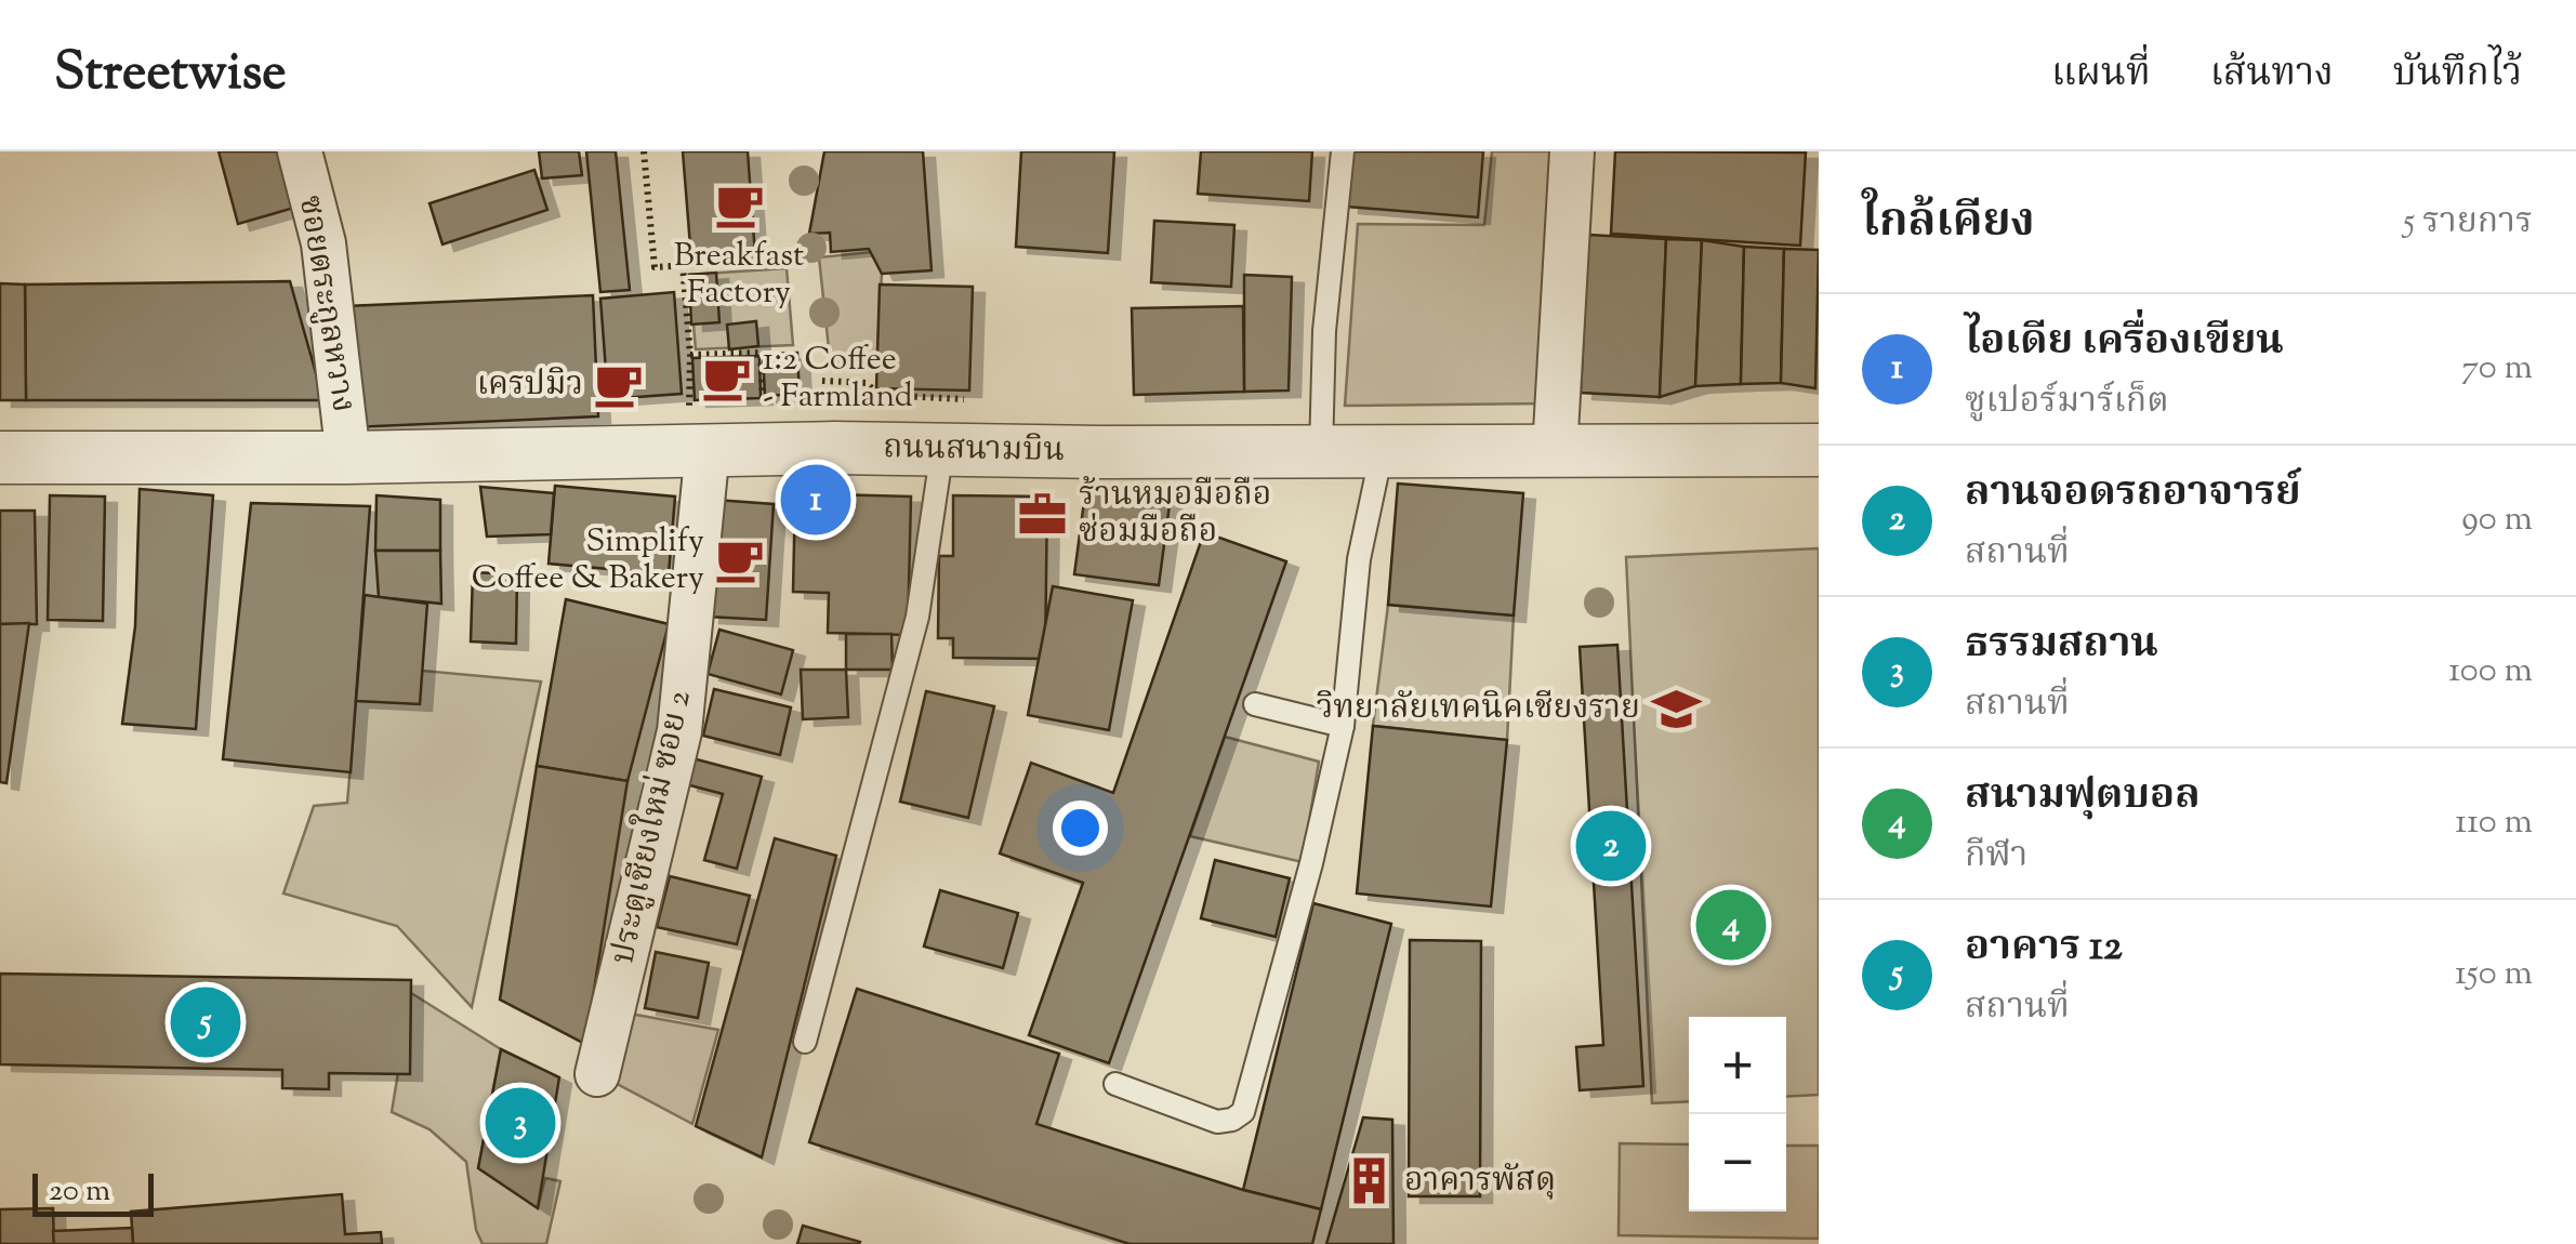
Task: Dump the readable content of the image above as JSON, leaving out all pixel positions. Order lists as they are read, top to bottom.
{
  "streets": {
    "street": ["ซอยตระกูลหวาง", "ถนนสนามบิน", "ประตูเชียงใหม่ ซอย 2"]
  },
  "crossings": [
    ["ซอยตระกูลหวาง", "ถนนสนามบิน"],
    ["ถนนสนามบิน", "ประตูเชียงใหม่ ซอย 2"]
  ],
  "places": {
    "cafe": [
      "Breakfast Factory",
      "1:2 Coffee - Farmland",
      "เครปมิว",
      "Simplify Coffee & Bakery"
    ],
    "office": ["ร้านหมอมือถือ ซ่อมมือถือ"],
    "school or university": ["วิทยาลัยเทคนิคเชียงราย"],
    "building": ["อาคารพัสดุ"]
  },
  "scale_bar": "20 m",
  "page": {
    "header": "Streetwise",
    "nav": ["แผนที่", "เส้นทาง", "บันทึกไว้"],
    "heading": ["ใกล้เคียง", "5 รายการ"],
    "list": [
      {
        "mark": "1",
        "name": "ไอเดีย เครื่องเขียน",
        "note": "ซูเปอร์มาร์เก็ต",
        "value": "70 m"
      },
      {
        "mark": "2",
        "name": "ลานจอดรถอาจารย์",
        "note": "สถานที่",
        "value": "90 m"
      },
      {
        "mark": "3",
        "name": "ธรรมสถาน",
        "note": "สถานที่",
        "value": "100 m"
      },
      {
        "mark": "4",
        "name": "สนามฟุตบอล",
        "note": "กีฬา",
        "value": "110 m"
      },
      {
        "mark": "5",
        "name": "อาคาร 12",
        "note": "สถานที่",
        "value": "150 m"
      }
    ],
    "pins": [
      "1",
      "2",
      "4",
      "5",
      "3"
    ],
    "map_buttons": ["+", "−"],
    "scale": "20 m"
  }
}
